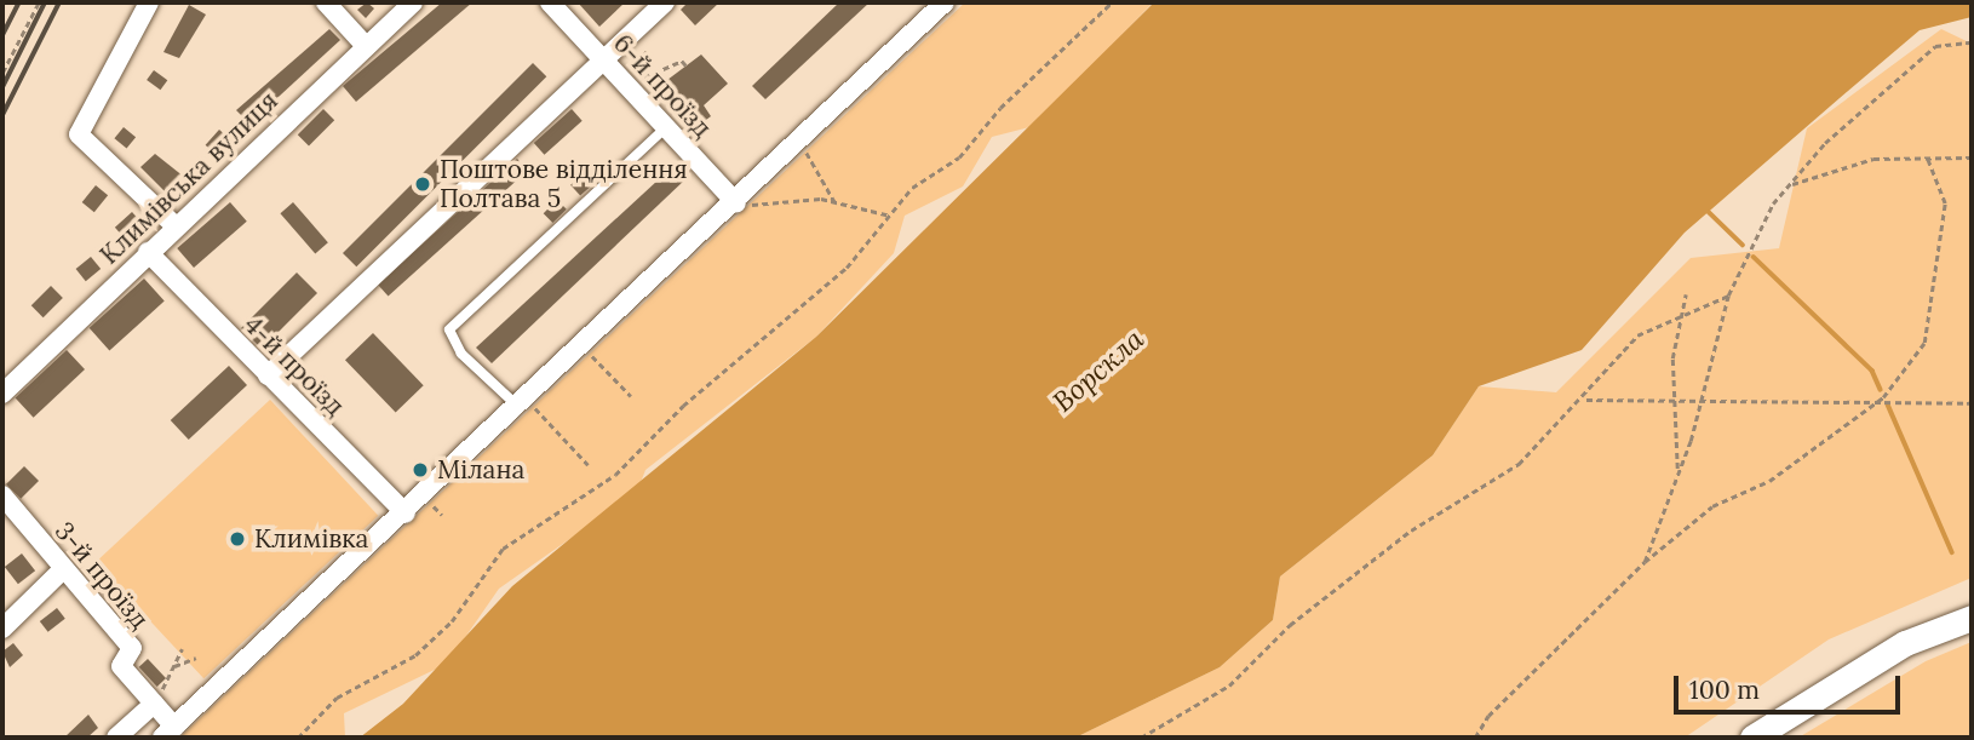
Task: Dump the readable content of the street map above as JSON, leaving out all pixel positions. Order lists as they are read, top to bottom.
{
  "streets": {
    "street": [
      "6-й проїзд",
      "Климівська вулиця",
      "4-й проїзд",
      "3-й проїзд"
    ]
  },
  "crossings": [
    ["Климівська вулиця", "4-й проїзд"]
  ],
  "water": ["Ворскла"],
  "places": ["Поштове відділення Полтава 5", "Мілана", "Климівка"],
  "scale_bar": "100 m"
}
